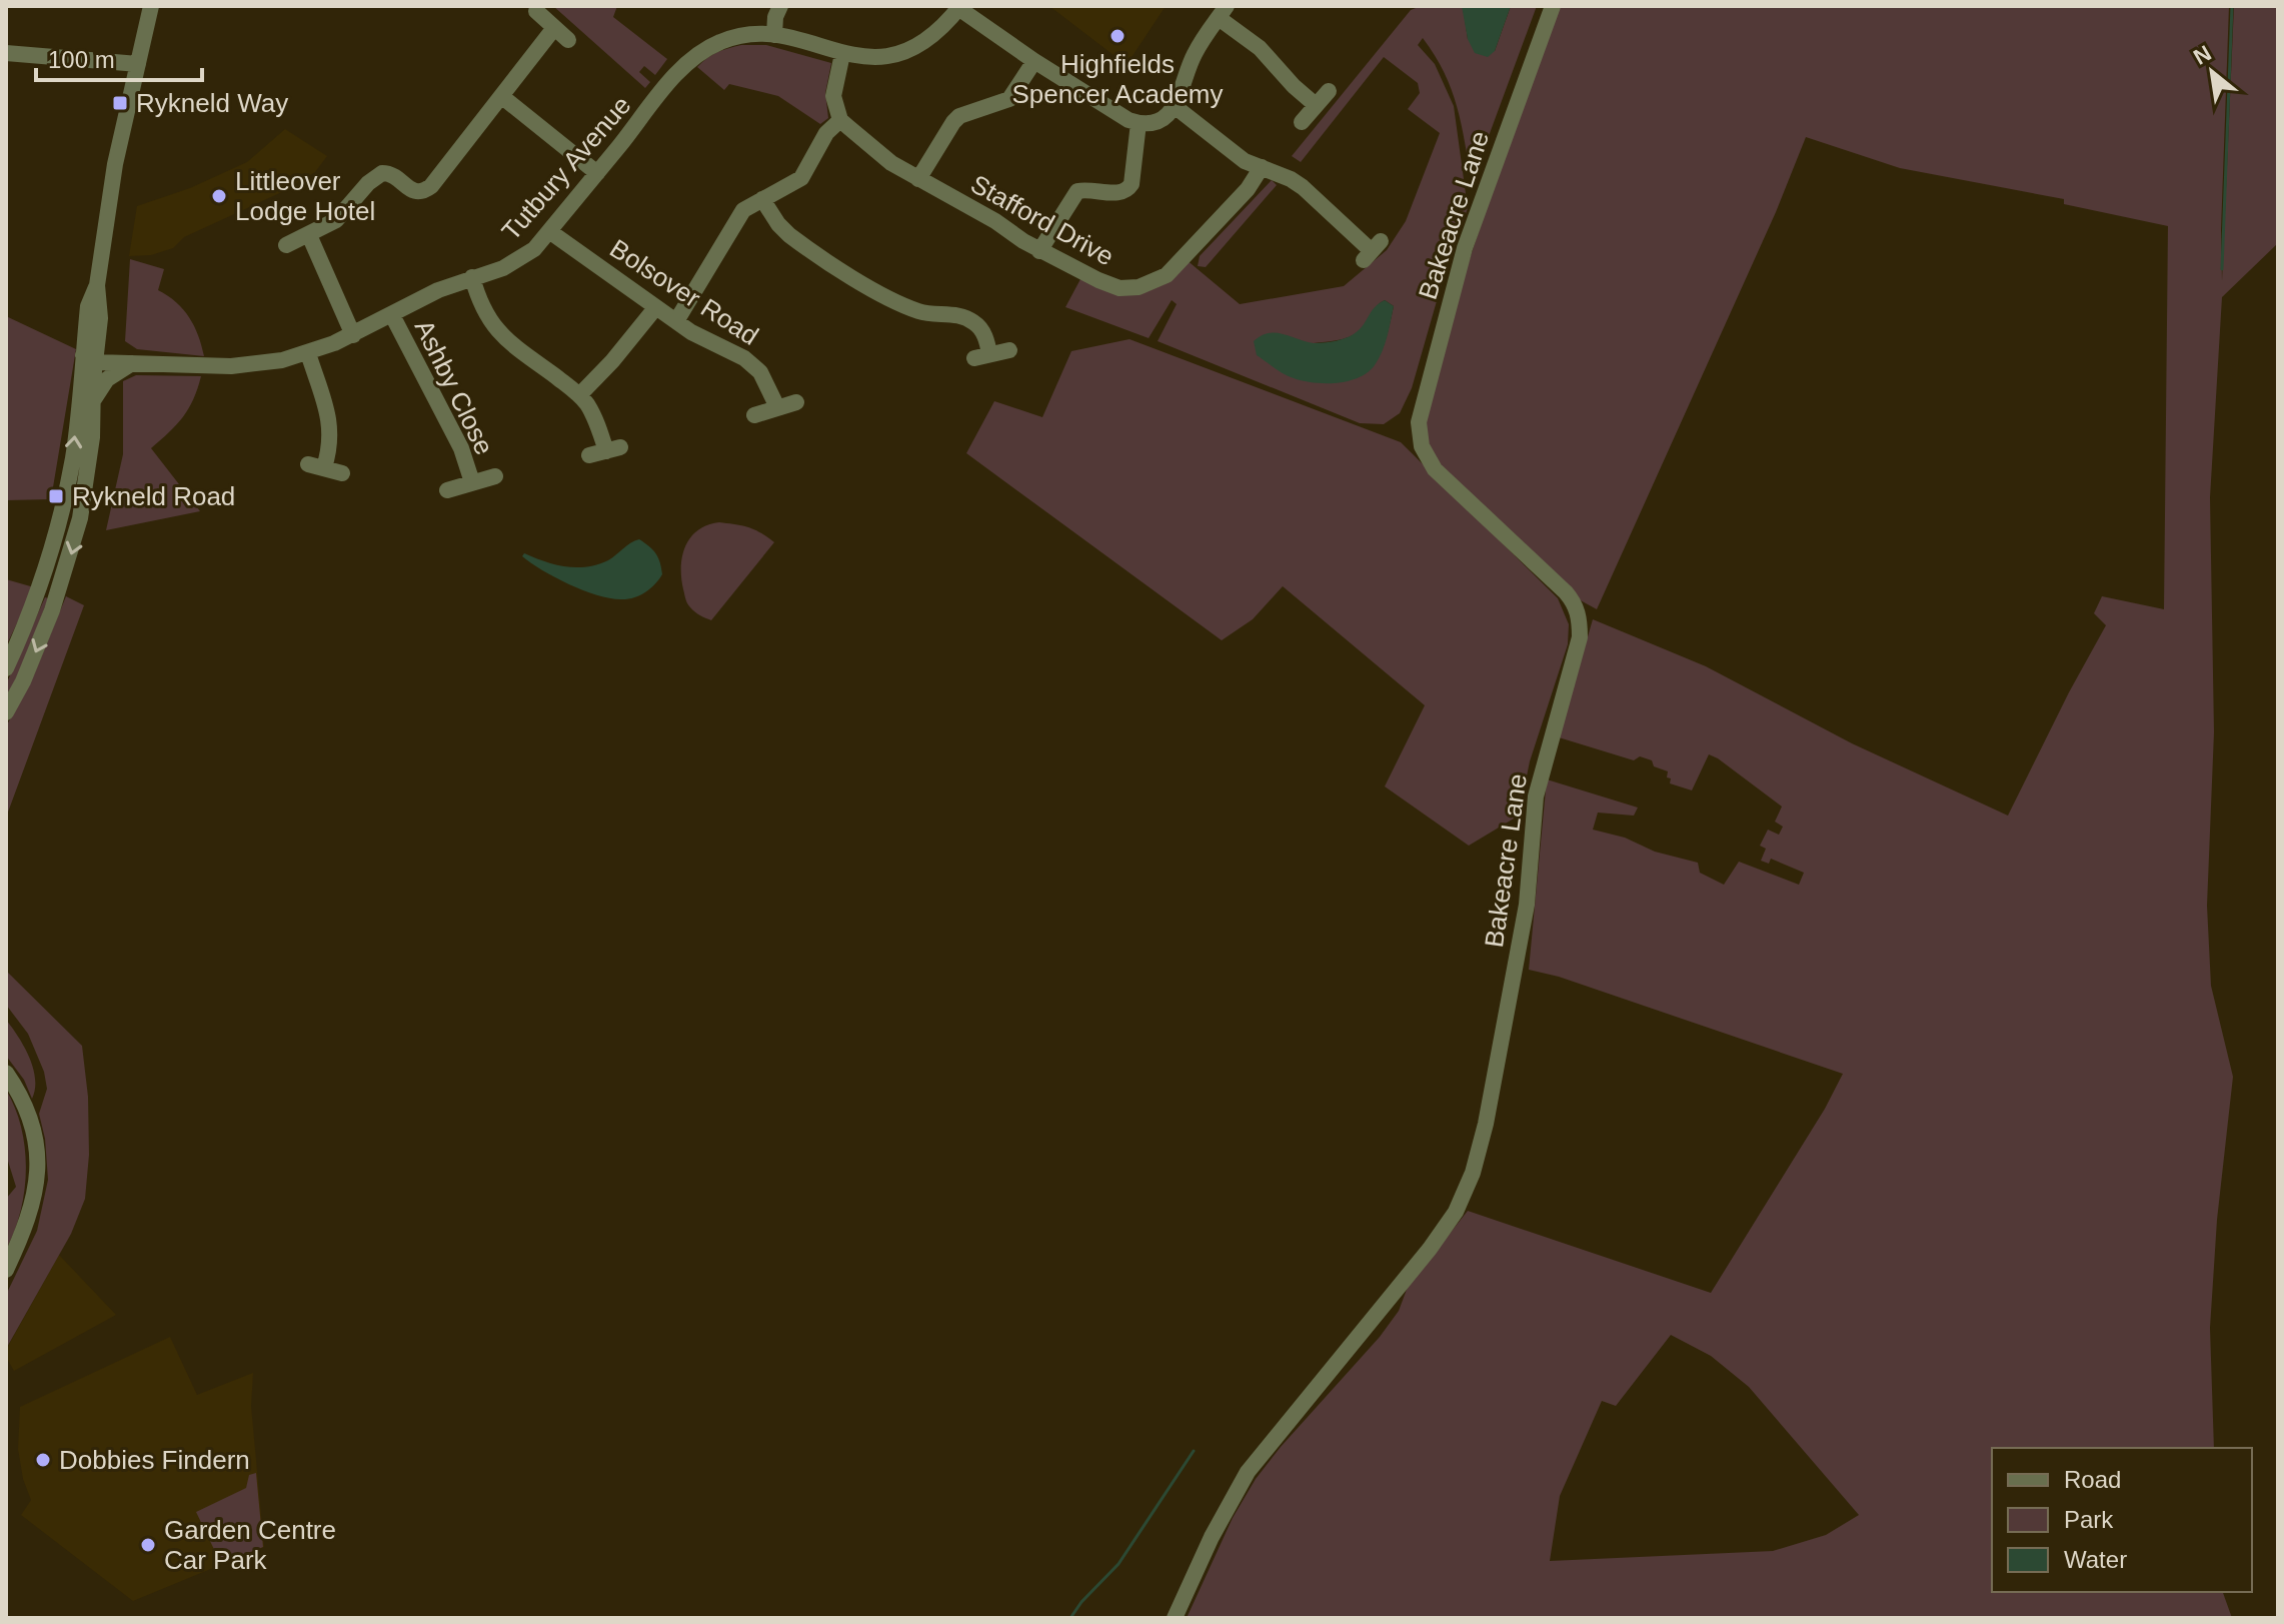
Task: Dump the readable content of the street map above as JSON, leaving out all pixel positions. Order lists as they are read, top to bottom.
{
  "streets": {
    "street": [
      "Tutbury Avenue",
      "Bakeacre Lane",
      "Stafford Drive",
      "Bolsover Road",
      "Ashby Close"
    ]
  },
  "crossings": [
    ["Tutbury Avenue", "Bolsover Road"],
    ["Tutbury Avenue", "Ashby Close"]
  ],
  "places": {
    "other": [
      "Highfields Spencer Academy",
      "Littleover Lodge Hotel",
      "Dobbies Findern",
      "Garden Centre Car Park"
    ],
    "transit": ["Rykneld Way", "Rykneld Road"]
  },
  "legend": ["Road", "Park", "Water"],
  "scale_bar": "100 m",
  "north": "top left"
}
